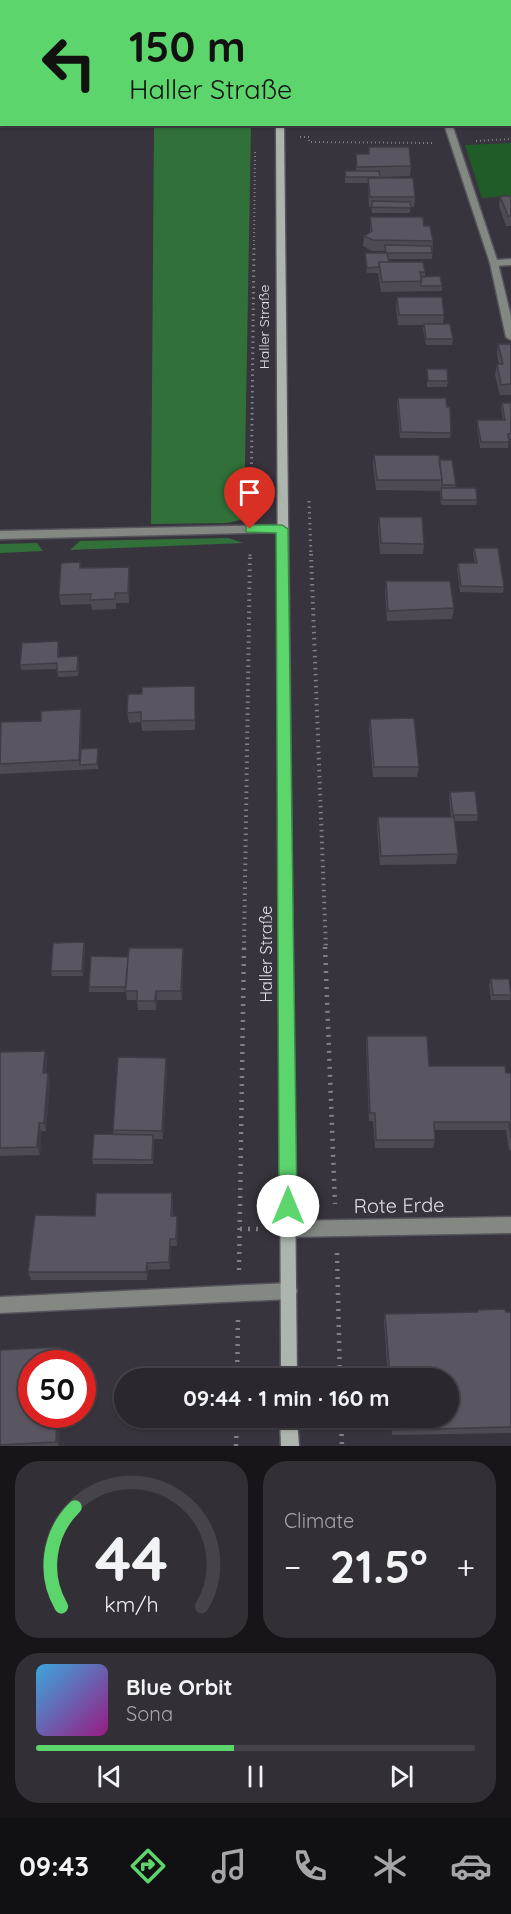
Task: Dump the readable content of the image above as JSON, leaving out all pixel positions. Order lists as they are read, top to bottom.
{
  "streets": {
    "main road": ["Haller Straße"],
    "street": ["Rote Erde"]
  },
  "crossings": [
    ["Haller Straße", "Rote Erde"]
  ],
  "page": {
    "turn": ["150 m", "Haller Straße"],
    "limit": "50",
    "trip": "09:44 · 1 min · 160 m",
    "tile": "Climate",
    "heat": ["−", "21.5°", "+"],
    "song": ["Blue Orbit", "Sona"],
    "tabs": "09:43",
    "gauge": ["44", "km/h"]
  }
}
